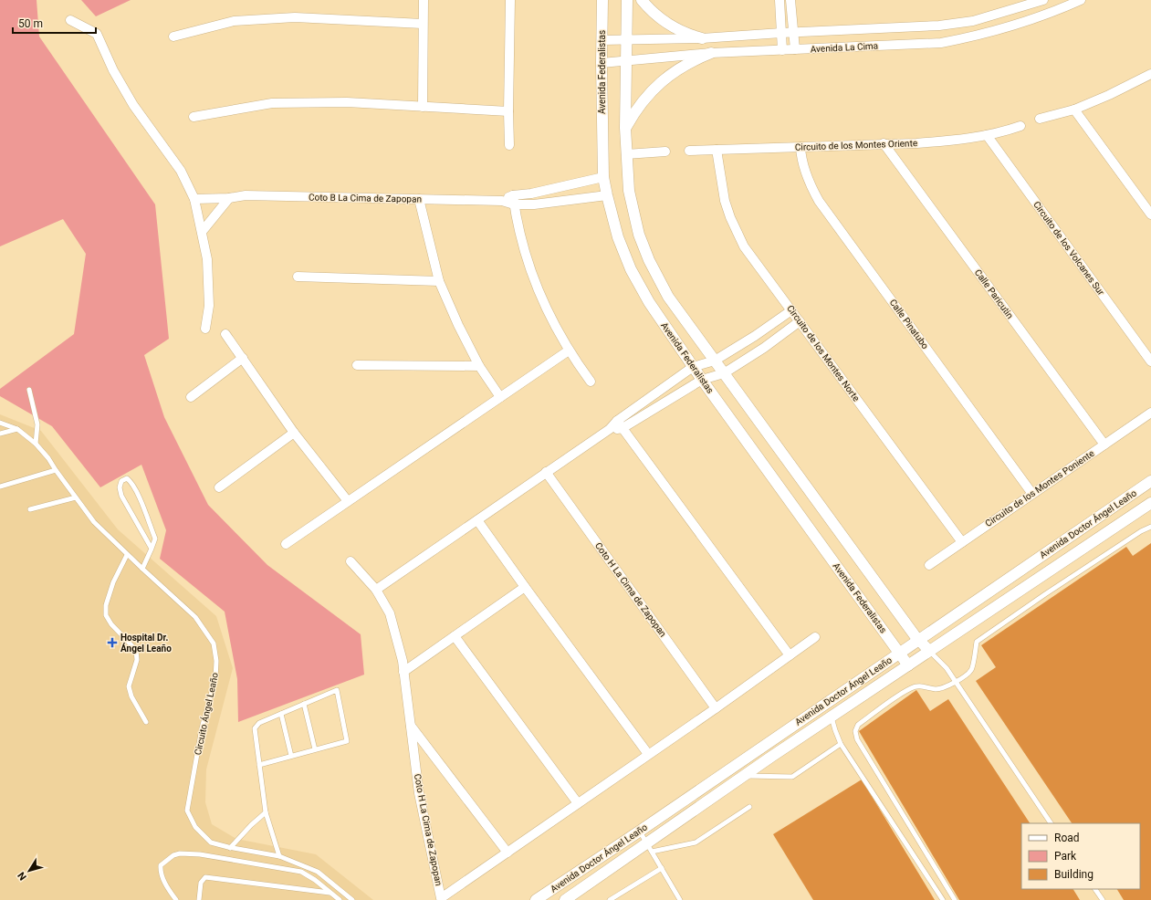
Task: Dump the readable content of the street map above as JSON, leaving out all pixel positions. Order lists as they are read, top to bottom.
{
  "streets": {
    "street": [
      "Avenida La Cima",
      "Avenida Federalistas",
      "Circuito de los Montes Oriente",
      "Coto B La Cima de Zapopan",
      "Circuito de los Volcanes Sur",
      "Calle Paricutin",
      "Calle Pinatubo",
      "Circuito de los Montes Norte",
      "Circuito de los Montes Poniente",
      "Avenida Doctor Ángel Leaño",
      "Coto H La Cima de Zapopan"
    ],
    "lane": ["Circuito Ángel Leaño"]
  },
  "crossings": [
    ["Avenida La Cima", "Avenida Federalistas"],
    ["Avenida Federalistas", "Coto B La Cima de Zapopan"],
    ["Avenida Federalistas", "Avenida Doctor Ángel Leaño"],
    ["Circuito de los Montes Oriente", "Circuito de los Volcanes Sur"],
    ["Circuito de los Montes Oriente", "Calle Paricutin"],
    ["Circuito de los Montes Oriente", "Calle Pinatubo"],
    ["Circuito de los Montes Oriente", "Circuito de los Montes Norte"],
    ["Calle Paricutin", "Circuito de los Montes Poniente"],
    ["Calle Pinatubo", "Circuito de los Montes Poniente"],
    ["Circuito de los Montes Norte", "Circuito de los Montes Poniente"]
  ],
  "places": {
    "health": ["Hospital Dr. Ángel Leaño"]
  },
  "legend": ["Road", "Park", "Building"],
  "scale_bar": "50 m",
  "north": "bottom left"
}
